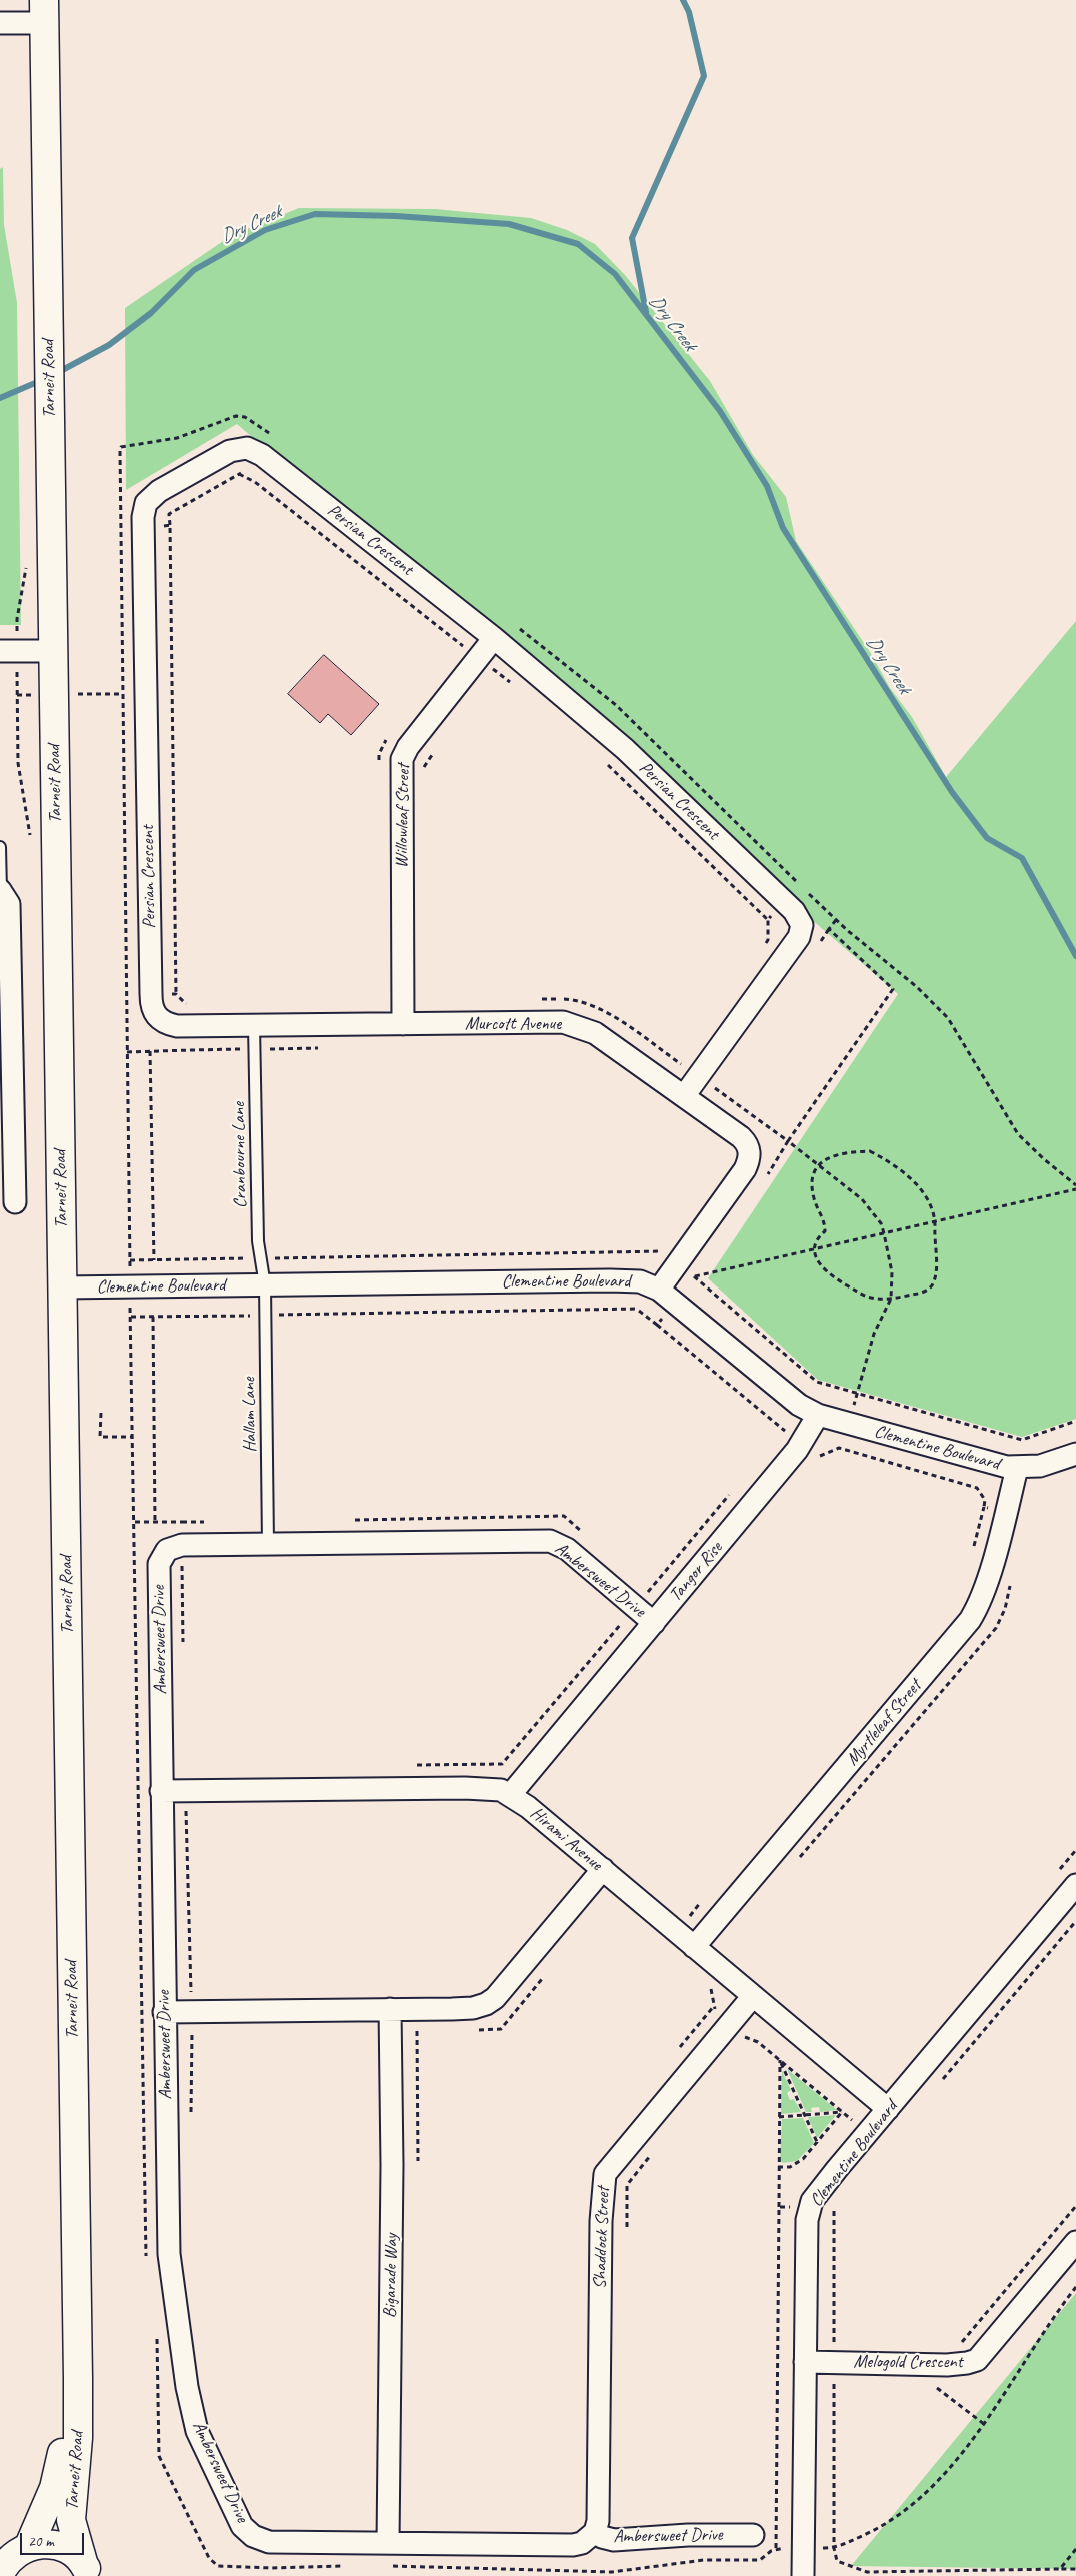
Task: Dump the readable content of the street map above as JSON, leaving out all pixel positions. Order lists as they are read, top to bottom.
{
  "streets": {
    "street": [
      "Tarneit Road",
      "Persian Crescent",
      "Willowleaf Street",
      "Murcott Avenue",
      "Clementine Boulevard",
      "Tangor Rise",
      "Ambersweet Drive",
      "Myrtleleaf Street",
      "Hirami Avenue",
      "Shaddock Street",
      "Bigarade Way",
      "Melogold Crescent"
    ],
    "lane": ["Cranbourne Lane", "Hallam Lane"]
  },
  "crossings": [
    ["Tarneit Road", "Clementine Boulevard"],
    ["Persian Crescent", "Willowleaf Street"],
    ["Persian Crescent", "Murcott Avenue"],
    ["Willowleaf Street", "Murcott Avenue"],
    ["Murcott Avenue", "Cranbourne Lane"],
    ["Cranbourne Lane", "Clementine Boulevard"],
    ["Cranbourne Lane", "Hallam Lane"],
    ["Clementine Boulevard", "Hallam Lane"],
    ["Clementine Boulevard", "Tangor Rise"],
    ["Clementine Boulevard", "Myrtleleaf Street"],
    ["Clementine Boulevard", "Hirami Avenue"],
    ["Clementine Boulevard", "Melogold Crescent"],
    ["Hallam Lane", "Ambersweet Drive"],
    ["Tangor Rise", "Ambersweet Drive"],
    ["Tangor Rise", "Hirami Avenue"],
    ["Ambersweet Drive", "Hirami Avenue"],
    ["Ambersweet Drive", "Shaddock Street"],
    ["Ambersweet Drive", "Bigarade Way"],
    ["Myrtleleaf Street", "Hirami Avenue"],
    ["Hirami Avenue", "Shaddock Street"]
  ],
  "water": ["Dry Creek"],
  "scale_bar": "20 m"
}
